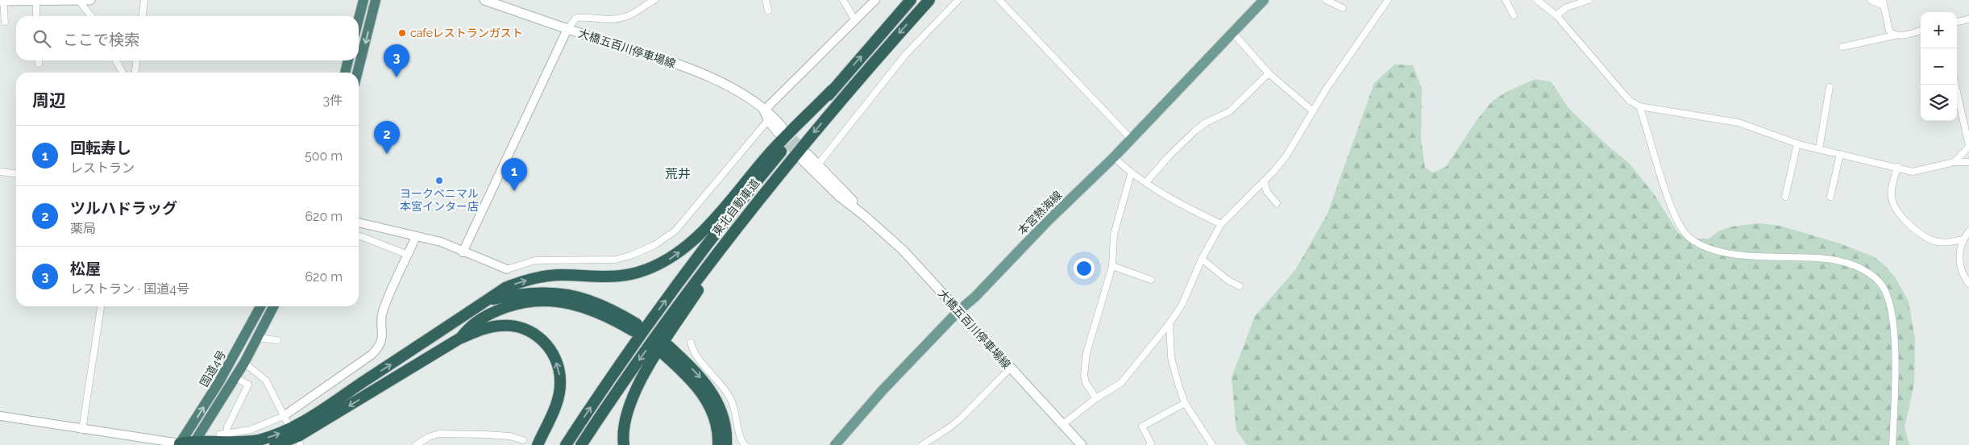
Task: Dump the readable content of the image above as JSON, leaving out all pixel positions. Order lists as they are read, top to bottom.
{
  "streets": {
    "highway": ["東北自動車道", "国道4号"],
    "main road": ["大橋五百川停車場線", "本宮熱海線"]
  },
  "crossings": [
    ["大橋五百川停車場線", "本宮熱海線"]
  ],
  "districts": ["荒井"],
  "places": ["cafeレストランガスト", "ヨークベニマル 本宮インター店"],
  "page": {
    "map_buttons": ["+", "−"],
    "search": "ここで検索",
    "pins": ["3", "2", "1"],
    "heading": ["周辺", "3件"],
    "list": [
      {
        "mark": "1",
        "name": "回転寿し",
        "note": "レストラン",
        "value": "500 m"
      },
      {
        "mark": "2",
        "name": "ツルハドラッグ",
        "note": "薬局",
        "value": "620 m"
      },
      {
        "mark": "3",
        "name": "松屋",
        "note": "レストラン · 国道4号",
        "value": "620 m"
      }
    ]
  }
}
